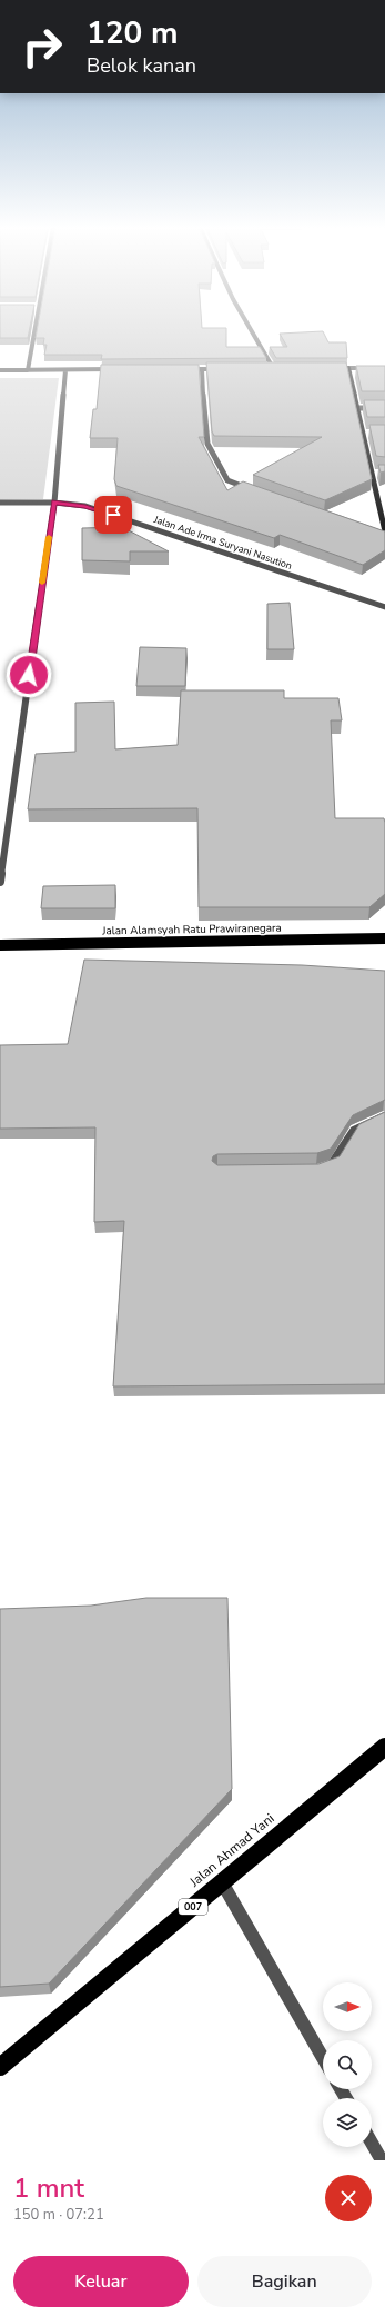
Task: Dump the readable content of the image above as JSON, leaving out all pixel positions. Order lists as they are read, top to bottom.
{
  "streets": {
    "main road": ["Jalan Alamsyah Ratu Prawiranegara", "Jalan Ahmad Yani", "007"],
    "street": ["Jalan Ade Irma Suryani Nasution"]
  },
  "north": "right",
  "page": {
    "turn": ["120 m", "Belok kanan"],
    "heading": ["1 mnt", "150 m · 07:21"],
    "buttons": ["Keluar", "Bagikan"]
  }
}
